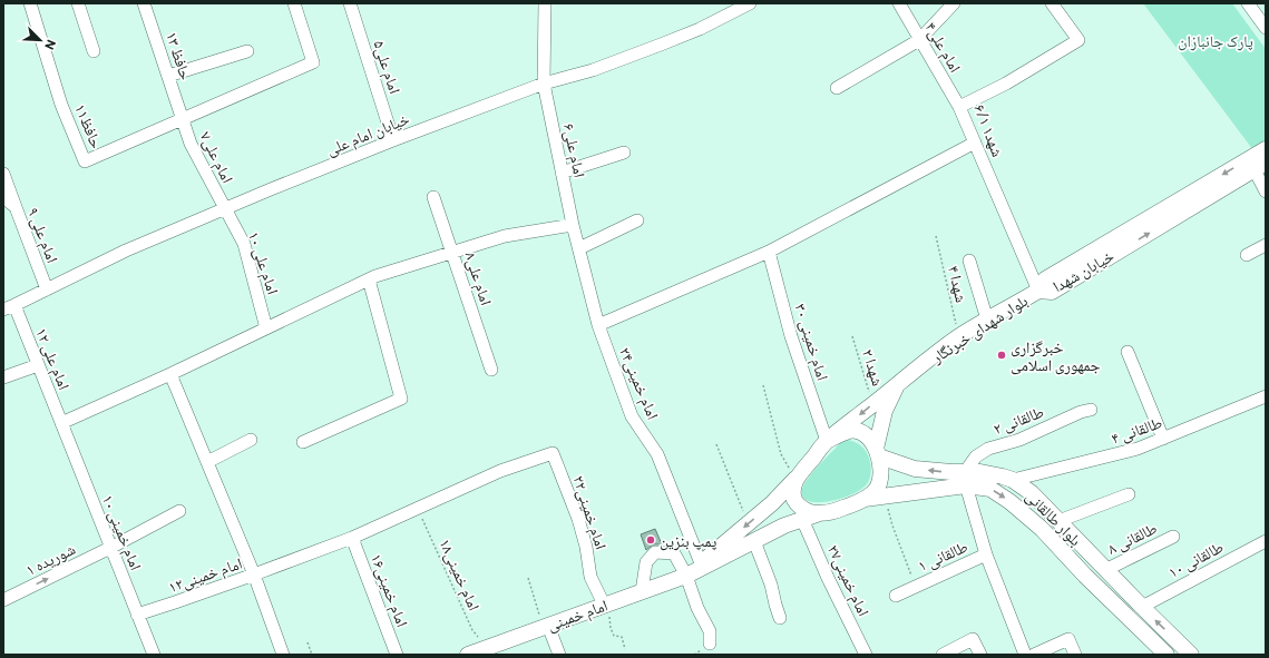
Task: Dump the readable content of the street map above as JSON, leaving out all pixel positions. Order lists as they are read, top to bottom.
{
  "streets": {
    "main road": [
      "خیابان شهدا",
      "بلوار شهدای خبرنگار",
      "بلوار طالقانی",
      "امام خمینی"
    ],
    "street": [
      "امام علی۴",
      "حافظ ۱۳",
      "امام علی۵",
      "حافظ۱۱",
      "شهد۱ ۶/۱",
      "خیابان امام علی",
      "امام علی۶",
      "امام علی۷",
      "امام علی ۹",
      "امام علی ۱۰",
      "امام علی۸",
      "امام خمینی ۳۰",
      "امام علی ۱۲",
      "امام خمینی۲۴",
      "طالقانی ۲",
      "طالقانی ۴",
      "امام خمینی۲۲",
      "امام خمینی ۱۰",
      "طالقانی ۸",
      "طالقانی ۱",
      "شوریده ۱",
      "طالقانی ۱۰",
      "امام خمینی۱۲",
      "امام خمینی۲۷",
      "امام خمینی۱۶"
    ],
    "path": ["شهدا ۴", "شهدا ۲", "امام خمینی۱۸"]
  },
  "crossings": [
    ["امام علی۴", "شهد۱ ۶/۱"],
    ["حافظ ۱۳", "حافظ۱۱"],
    ["حافظ ۱۳", "امام علی۷"],
    ["امام علی۵", "خیابان امام علی"],
    ["حافظ۱۱", "امام علی۷"],
    ["شهد۱ ۶/۱", "خیابان شهدا"],
    ["شهد۱ ۶/۱", "بلوار شهدای خبرنگار"],
    ["خیابان امام علی", "امام علی۶"],
    ["خیابان امام علی", "امام علی۷"],
    ["خیابان امام علی", "امام علی ۹"],
    ["خیابان امام علی", "امام علی ۱۰"],
    ["خیابان امام علی", "امام علی ۱۲"],
    ["امام علی۶", "امام خمینی۲۴"],
    ["امام علی۷", "امام علی ۱۰"],
    ["خیابان شهدا", "بلوار شهدای خبرنگار"],
    ["شهدا ۴", "بلوار شهدای خبرنگار"],
    ["بلوار شهدای خبرنگار", "امام خمینی ۳۰"],
    ["بلوار شهدای خبرنگار", "شهدا ۲"],
    ["بلوار شهدای خبرنگار", "بلوار طالقانی"],
    ["بلوار شهدای خبرنگار", "امام خمینی"],
    ["امام خمینی ۳۰", "بلوار طالقانی"],
    ["امام خمینی ۳۰", "امام خمینی"],
    ["امام علی ۱۲", "امام خمینی ۱۰"],
    ["امام خمینی۲۴", "امام خمینی"],
    ["طالقانی ۲", "بلوار طالقانی"],
    ["طالقانی ۲", "طالقانی ۱"],
    ["طالقانی ۴", "بلوار طالقانی"],
    ["امام خمینی۲۲", "امام خمینی۱۸"],
    ["امام خمینی۲۲", "امام خمینی"],
    ["بلوار طالقانی", "طالقانی ۸"],
    ["بلوار طالقانی", "طالقانی ۱"],
    ["بلوار طالقانی", "طالقانی ۱۰"],
    ["بلوار طالقانی", "امام خمینی"],
    ["امام خمینی ۱۰", "شوریده ۱"],
    ["امام خمینی ۱۰", "امام خمینی۱۲"],
    ["امام خمینی۱۸", "امام خمینی"],
    ["امام خمینی۲۷", "امام خمینی"]
  ],
  "one_way": ["شوریده ۱"],
  "parks": ["پارک جانبازان"],
  "places": ["خبرگزاری جمهوری اسلامی", "پمپ بنزین"],
  "north": "bottom right"
}
